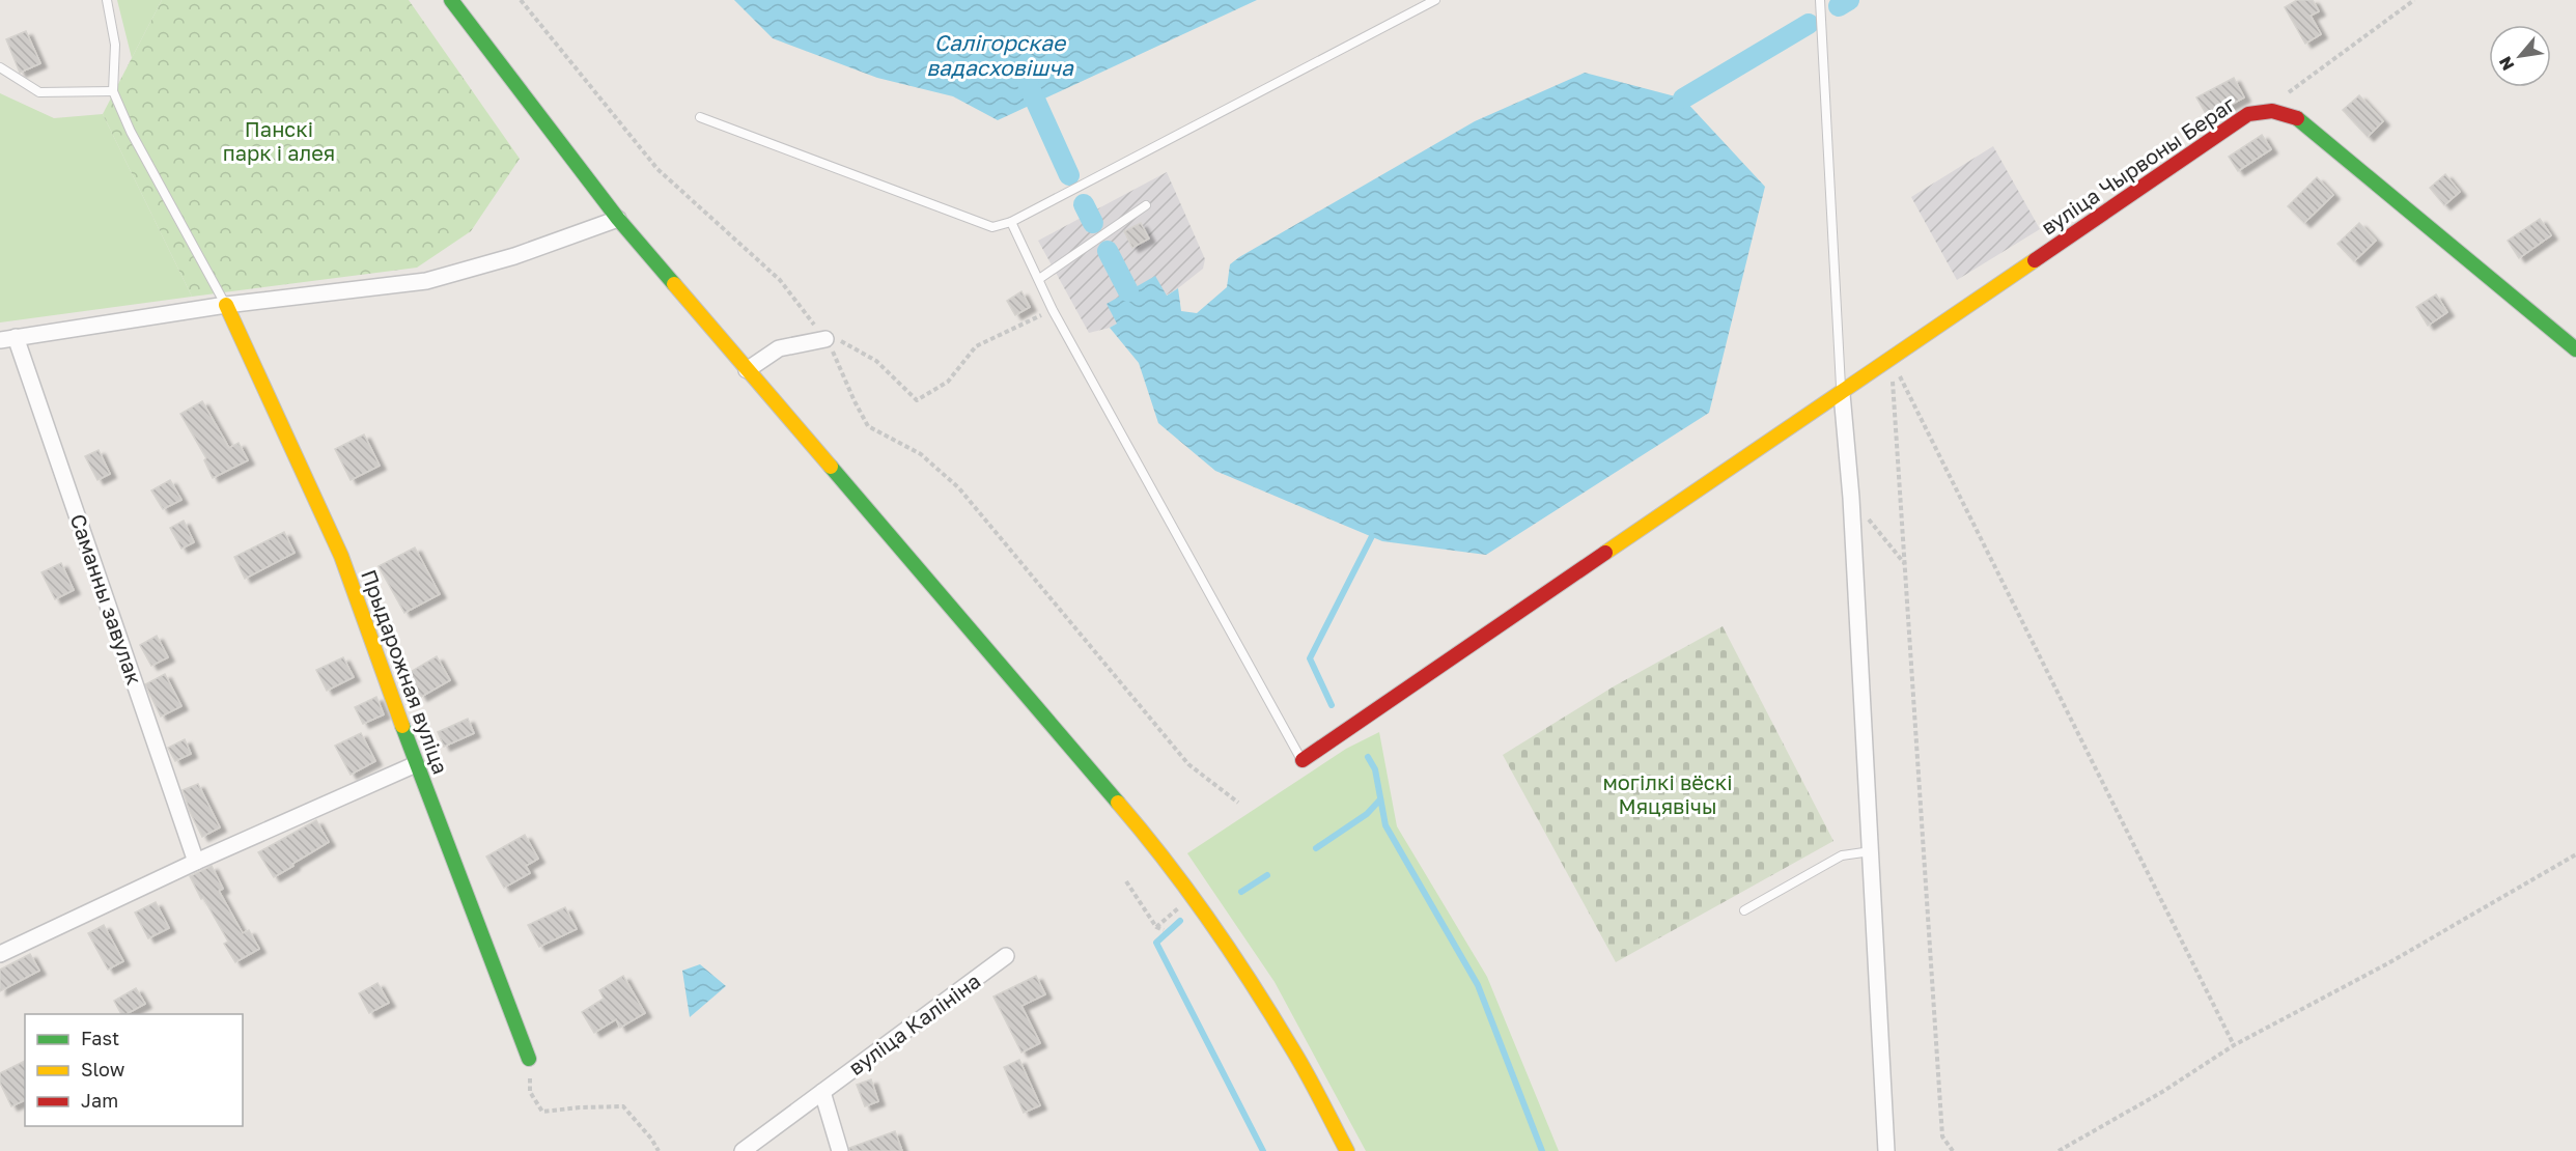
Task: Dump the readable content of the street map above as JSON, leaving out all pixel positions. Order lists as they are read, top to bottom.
{
  "streets": {
    "street": [
      "вуліца Чырвоны Бераг",
      "Саманны завулак",
      "Прыдарожная вуліца",
      "вуліца Калініна"
    ]
  },
  "water": ["Салігорскае вадасховішча"],
  "parks": ["Панскі парк і алея", "могілкі вёскі Мяцявічы"],
  "legend": ["Fast", "Slow", "Jam"],
  "north": "bottom left"
}
